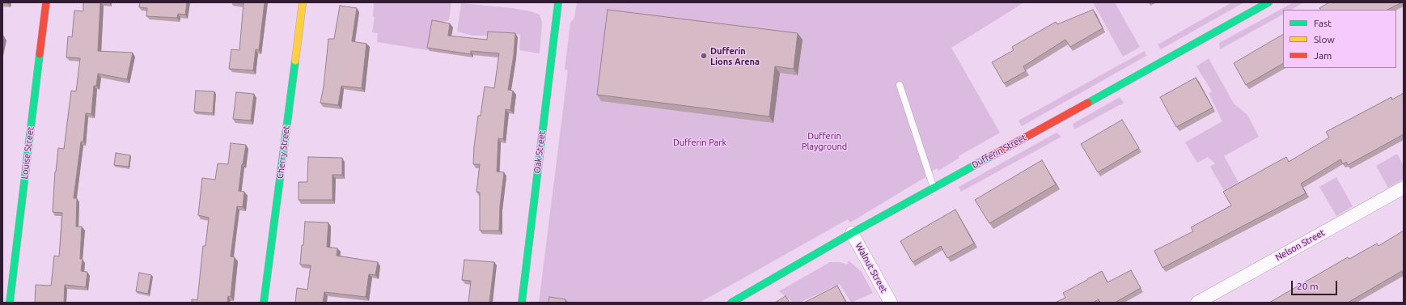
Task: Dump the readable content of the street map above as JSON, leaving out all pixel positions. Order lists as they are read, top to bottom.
{
  "streets": {
    "street": [
      "Dufferin Street",
      "Cherry Street",
      "Oak Street",
      "Louise Street",
      "Nelson Street",
      "Walnut Street"
    ]
  },
  "crossings": [
    ["Dufferin Street", "Walnut Street"]
  ],
  "parks": ["Dufferin Playground", "Dufferin Park"],
  "places": ["Dufferin Lions Arena"],
  "legend": ["Fast", "Slow", "Jam"],
  "scale_bar": "20 m"
}
